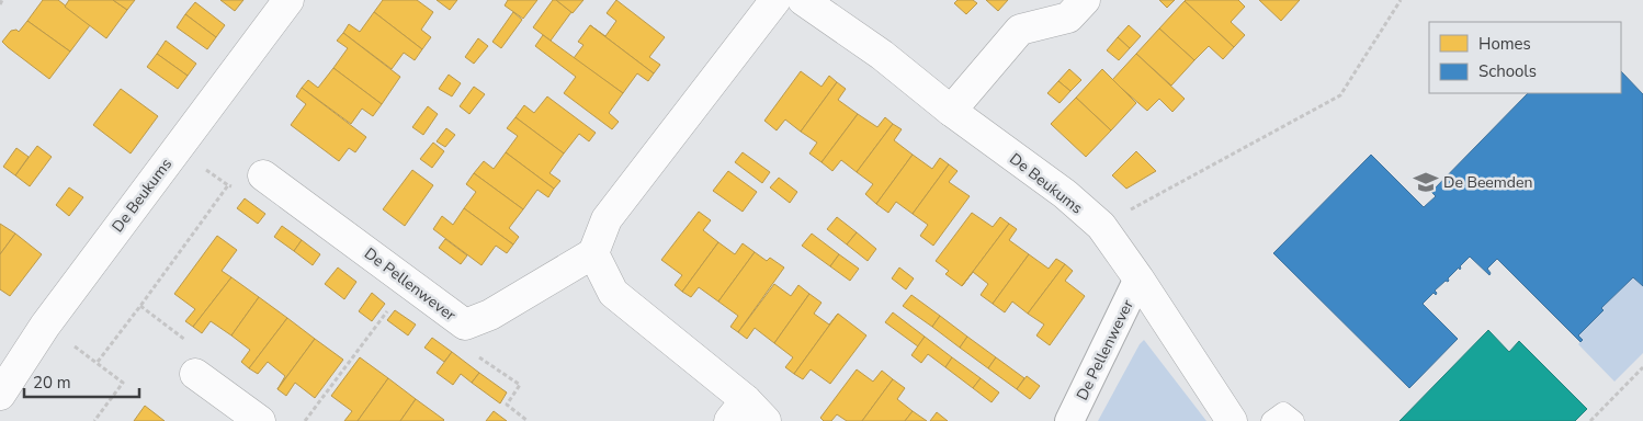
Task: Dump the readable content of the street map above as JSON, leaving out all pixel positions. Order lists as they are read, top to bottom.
{
  "streets": {
    "street": ["De Beukums", "De Pellenwever"]
  },
  "crossings": [
    ["De Beukums", "De Pellenwever"]
  ],
  "places": {
    "school or university": ["De Beemden"]
  },
  "legend": ["Homes", "Schools"],
  "scale_bar": "20 m"
}
